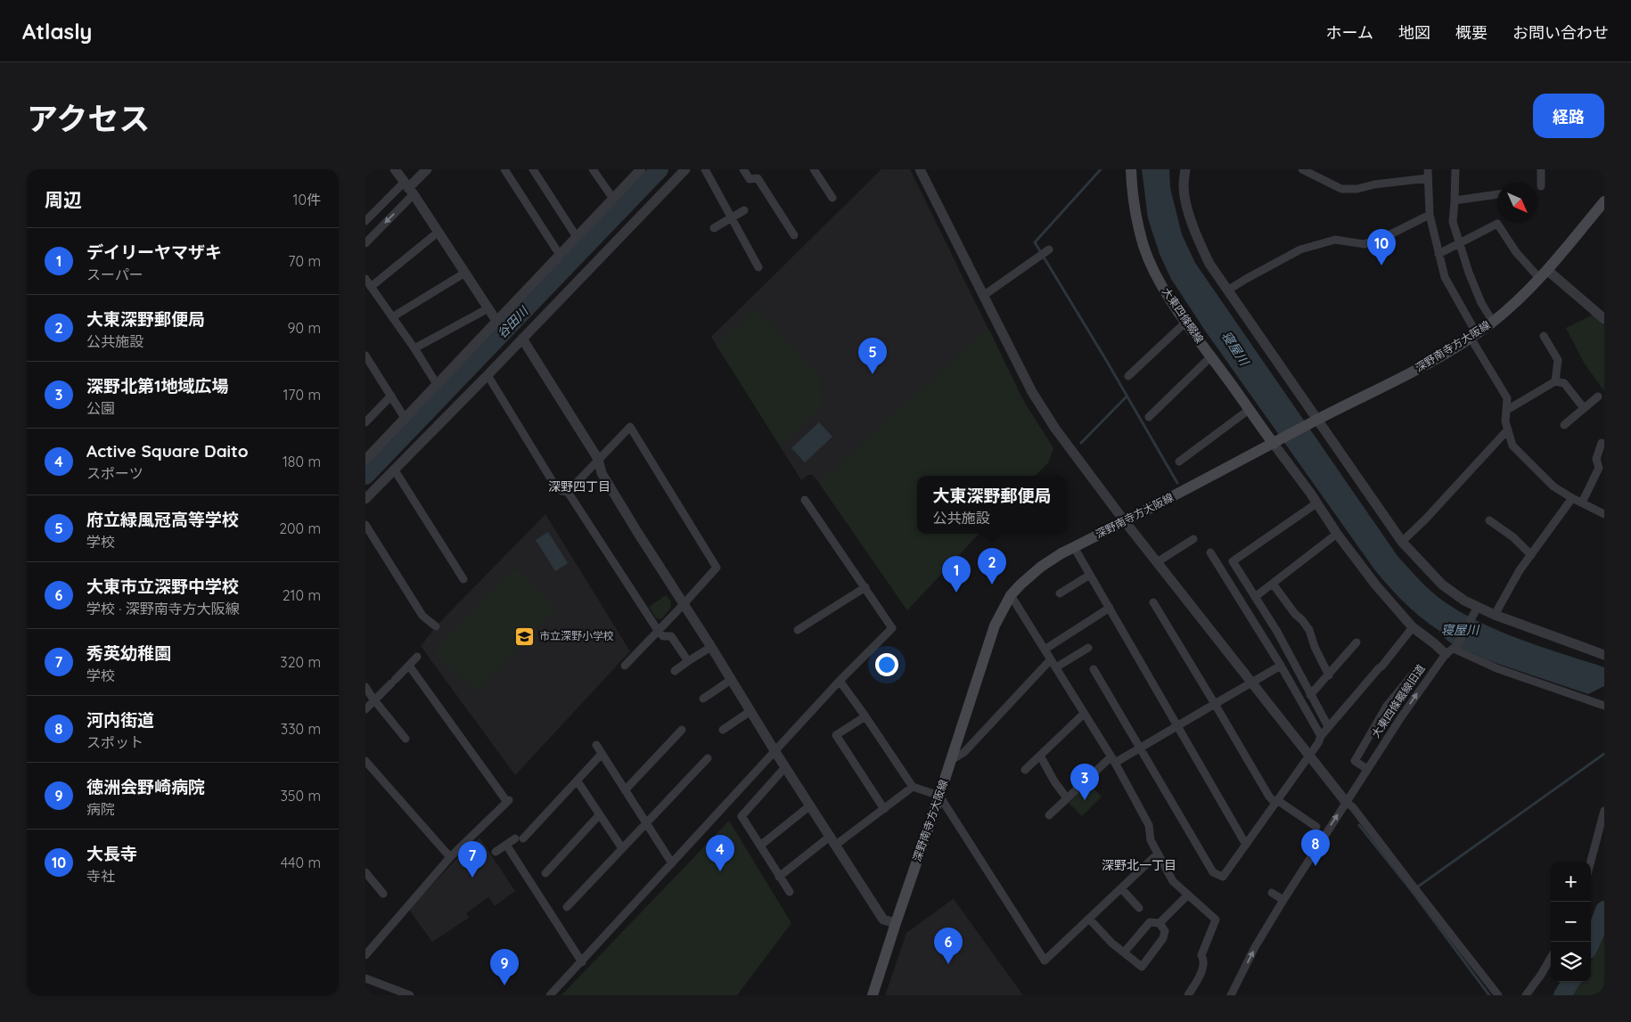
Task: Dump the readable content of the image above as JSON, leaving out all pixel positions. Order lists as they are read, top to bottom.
{
  "streets": {
    "main road": ["大東四條畷線", "深野南寺方大阪線"],
    "street": ["大東四條畷線旧道"]
  },
  "crossings": [
    ["大東四條畷線", "深野南寺方大阪線"]
  ],
  "districts": ["深野四丁目", "深野北一丁目"],
  "water": ["谷田川", "寝屋川"],
  "places": {
    "school or university": ["市立深野小学校"]
  },
  "north": "bottom right",
  "page": {
    "header": "Atlasly",
    "nav": [
      "ホーム",
      "地図",
      "概要",
      "お問い合わせ"
    ],
    "title": "アクセス",
    "buttons": "経路",
    "heading": ["周辺", "10件"],
    "list": [
      {
        "mark": "1",
        "name": "デイリーヤマザキ",
        "note": "スーパー",
        "value": "70 m"
      },
      {
        "mark": "2",
        "name": "大東深野郵便局",
        "note": "公共施設",
        "value": "90 m"
      },
      {
        "mark": "3",
        "name": "深野北第1地域広場",
        "note": "公園",
        "value": "170 m"
      },
      {
        "mark": "4",
        "name": "Active Square Daito",
        "note": "スポーツ",
        "value": "180 m"
      },
      {
        "mark": "5",
        "name": "府立緑風冠高等学校",
        "note": "学校",
        "value": "200 m"
      },
      {
        "mark": "6",
        "name": "大東市立深野中学校",
        "note": "学校 · 深野南寺方大阪線",
        "value": "210 m"
      },
      {
        "mark": "7",
        "name": "秀英幼稚園",
        "note": "学校",
        "value": "320 m"
      },
      {
        "mark": "8",
        "name": "河内街道",
        "note": "スポット",
        "value": "330 m"
      },
      {
        "mark": "9",
        "name": "徳洲会野崎病院",
        "note": "病院",
        "value": "350 m"
      },
      {
        "mark": "10",
        "name": "大長寺",
        "note": "寺社",
        "value": "440 m"
      }
    ],
    "pins": [
      "10",
      "5",
      "2",
      "1",
      "3",
      "8",
      "4",
      "7",
      "6",
      "9"
    ],
    "popup": ["大東深野郵便局", "公共施設"],
    "map_buttons": ["+", "−"]
  }
}
